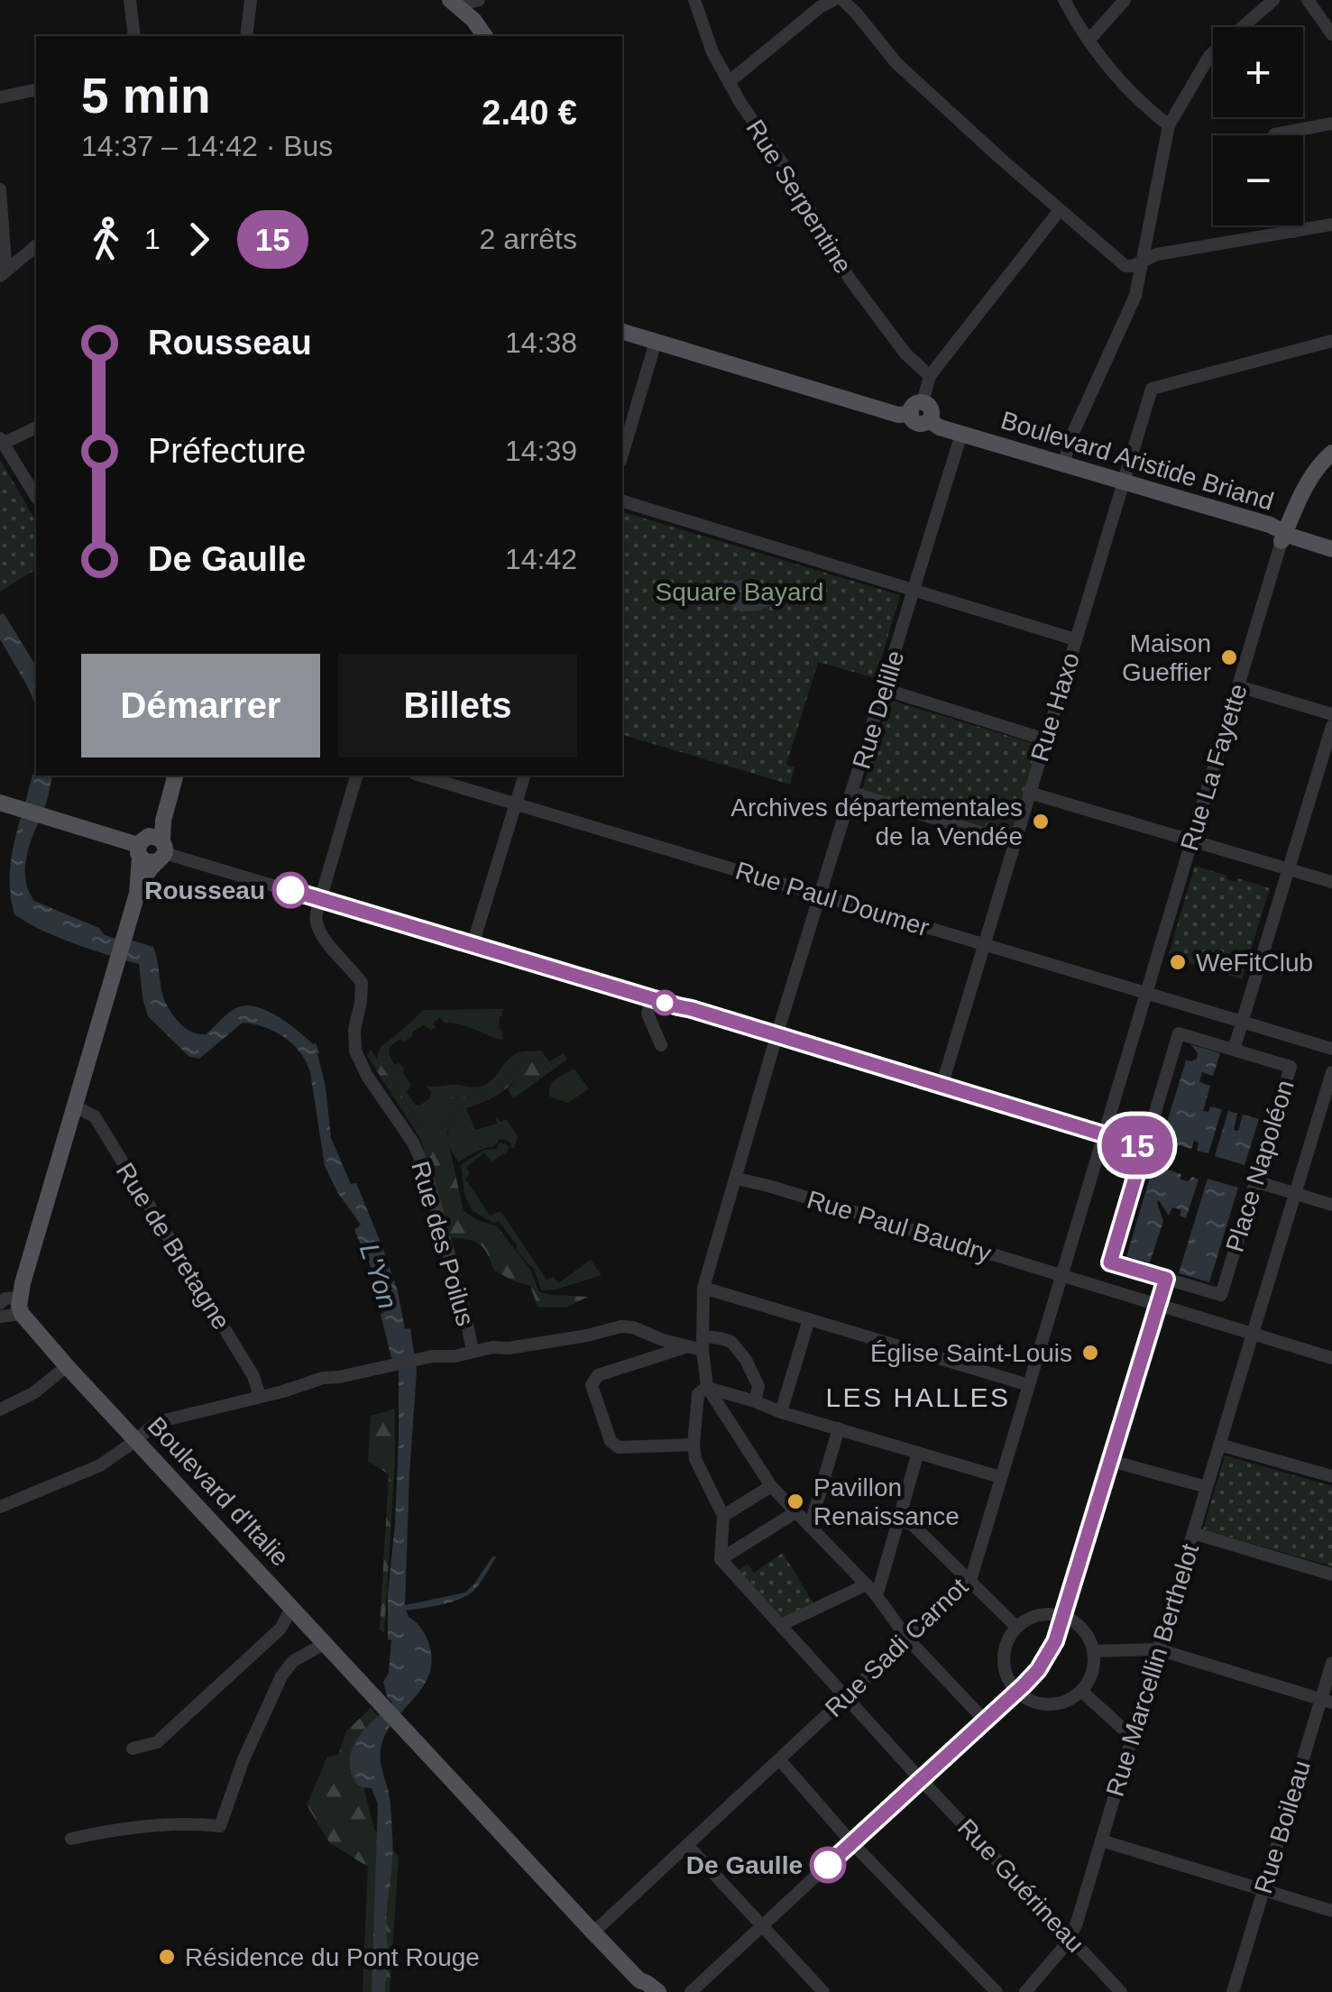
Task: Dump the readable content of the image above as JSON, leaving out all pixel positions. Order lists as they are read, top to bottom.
{
  "streets": {
    "main road": ["Boulevard Aristide Briand", "Boulevard d'Italie"],
    "street": [
      "Rue Serpentine",
      "Rue Haxo",
      "Rue Delille",
      "Rue La Fayette",
      "Rue Paul Doumer",
      "Place Napoléon",
      "Rue Paul Baudry",
      "Rue des Poilus",
      "Rue de Bretagne",
      "Rue Sadi Carnot",
      "Rue Marcellin Berthelot",
      "Rue Boileau",
      "Rue Guérineau"
    ]
  },
  "crossings": [
    ["Boulevard Aristide Briand", "Rue Haxo"],
    ["Boulevard Aristide Briand", "Rue Delille"],
    ["Boulevard Aristide Briand", "Rue La Fayette"],
    ["Rue Haxo", "Rue Paul Doumer"],
    ["Rue Delille", "Rue Paul Doumer"],
    ["Rue Delille", "Rue Paul Baudry"],
    ["Rue La Fayette", "Rue Paul Doumer"],
    ["Place Napoléon", "Rue Marcellin Berthelot"],
    ["Rue Paul Baudry", "Rue Sadi Carnot"],
    ["Boulevard d'Italie", "Rue Sadi Carnot"],
    ["Rue Sadi Carnot", "Rue Guérineau"],
    ["Rue Marcellin Berthelot", "Rue Guérineau"]
  ],
  "districts": ["LES HALLES"],
  "water": ["L'Yon"],
  "parks": ["Square Bayard"],
  "places": [
    "Maison Gueffier",
    "Archives départementales de la Vendée",
    "Rousseau",
    "WeFitClub",
    "Église Saint-Louis",
    "Pavillon Renaissance",
    "De Gaulle",
    "Résidence du Pont Rouge"
  ],
  "lines": ["bus line 15"],
  "page": {
    "on_map": "15",
    "map_buttons": ["+", "−"],
    "heading": ["5 min", "14:37 – 14:42 · Bus", "2.40 €"],
    "legs": ["1", "15", "2 arrêts"],
    "list": [
      {
        "name": "Rousseau",
        "value": "14:38"
      },
      {
        "name": "Préfecture",
        "value": "14:39"
      },
      {
        "name": "De Gaulle",
        "value": "14:42"
      }
    ],
    "buttons": ["Démarrer", "Billets"]
  }
}
